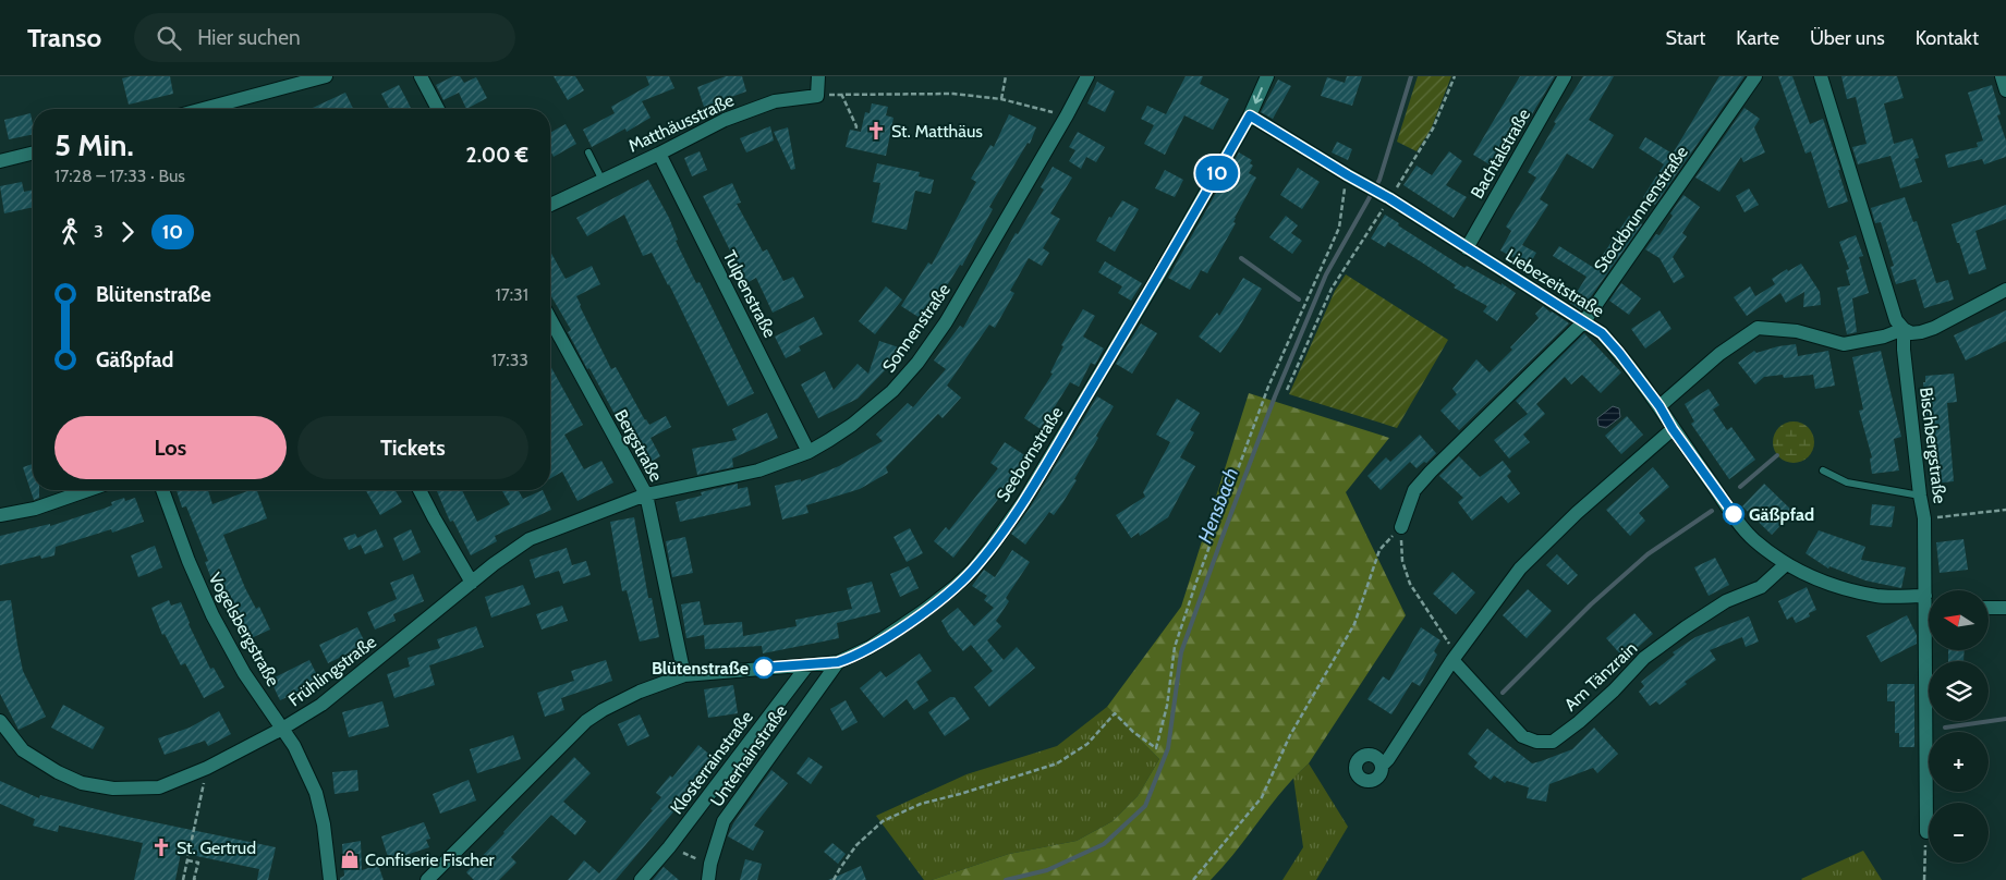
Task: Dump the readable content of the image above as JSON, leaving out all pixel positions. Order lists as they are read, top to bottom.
{
  "streets": {
    "street": [
      "Matthäusstraße",
      "Bachtalstraße",
      "Stockbrunnenstraße",
      "Liebezeitstraße",
      "Tulpenstraße",
      "Sonnenstraße",
      "Bergstraße",
      "Bischbergstraße",
      "Seebornstraße",
      "Vogelsbergstraße",
      "Frühlingstraße",
      "Am Tänzrain",
      "Unterhainstraße",
      "Klosterrainstraße"
    ]
  },
  "crossings": [
    ["Matthäusstraße", "Tulpenstraße"],
    ["Bachtalstraße", "Liebezeitstraße"],
    ["Stockbrunnenstraße", "Liebezeitstraße"],
    ["Liebezeitstraße", "Seebornstraße"],
    ["Liebezeitstraße", "Am Tänzrain"],
    ["Tulpenstraße", "Sonnenstraße"],
    ["Sonnenstraße", "Bergstraße"],
    ["Sonnenstraße", "Frühlingstraße"],
    ["Bergstraße", "Seebornstraße"],
    ["Bergstraße", "Frühlingstraße"],
    ["Seebornstraße", "Unterhainstraße"],
    ["Seebornstraße", "Klosterrainstraße"],
    ["Vogelsbergstraße", "Frühlingstraße"]
  ],
  "water": ["Hensbach"],
  "places": {
    "church": ["St. Matthäus", "St. Gertrud"],
    "other": ["Gäßpfad", "Blütenstraße"],
    "shop": ["Confiserie Fischer"]
  },
  "lines": ["bus line 10"],
  "north": "left",
  "page": {
    "header": "Transo",
    "search": "Hier suchen",
    "nav": [
      "Start",
      "Karte",
      "Über uns",
      "Kontakt"
    ],
    "on_map": "10",
    "heading": ["5 Min.", "17:28 – 17:33 · Bus", "2.00 €"],
    "legs": ["3", "10"],
    "list": [
      {
        "name": "Blütenstraße",
        "value": "17:31"
      },
      {
        "name": "Gäßpfad",
        "value": "17:33"
      }
    ],
    "buttons": ["Los", "Tickets"],
    "map_buttons": ["+", "−"]
  }
}
